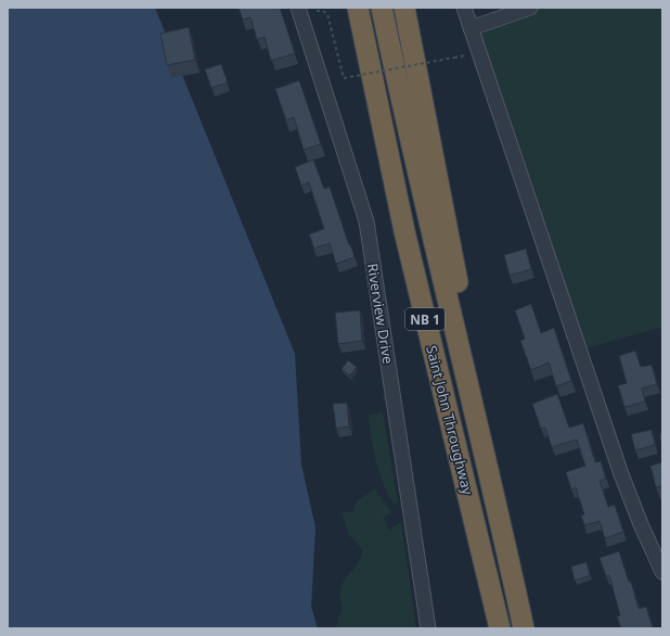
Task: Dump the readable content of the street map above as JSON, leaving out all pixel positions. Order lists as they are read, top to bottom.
{
  "streets": {
    "highway": ["NB 1", "Saint John Throughway"],
    "street": ["Riverview Drive"]
  }
}
